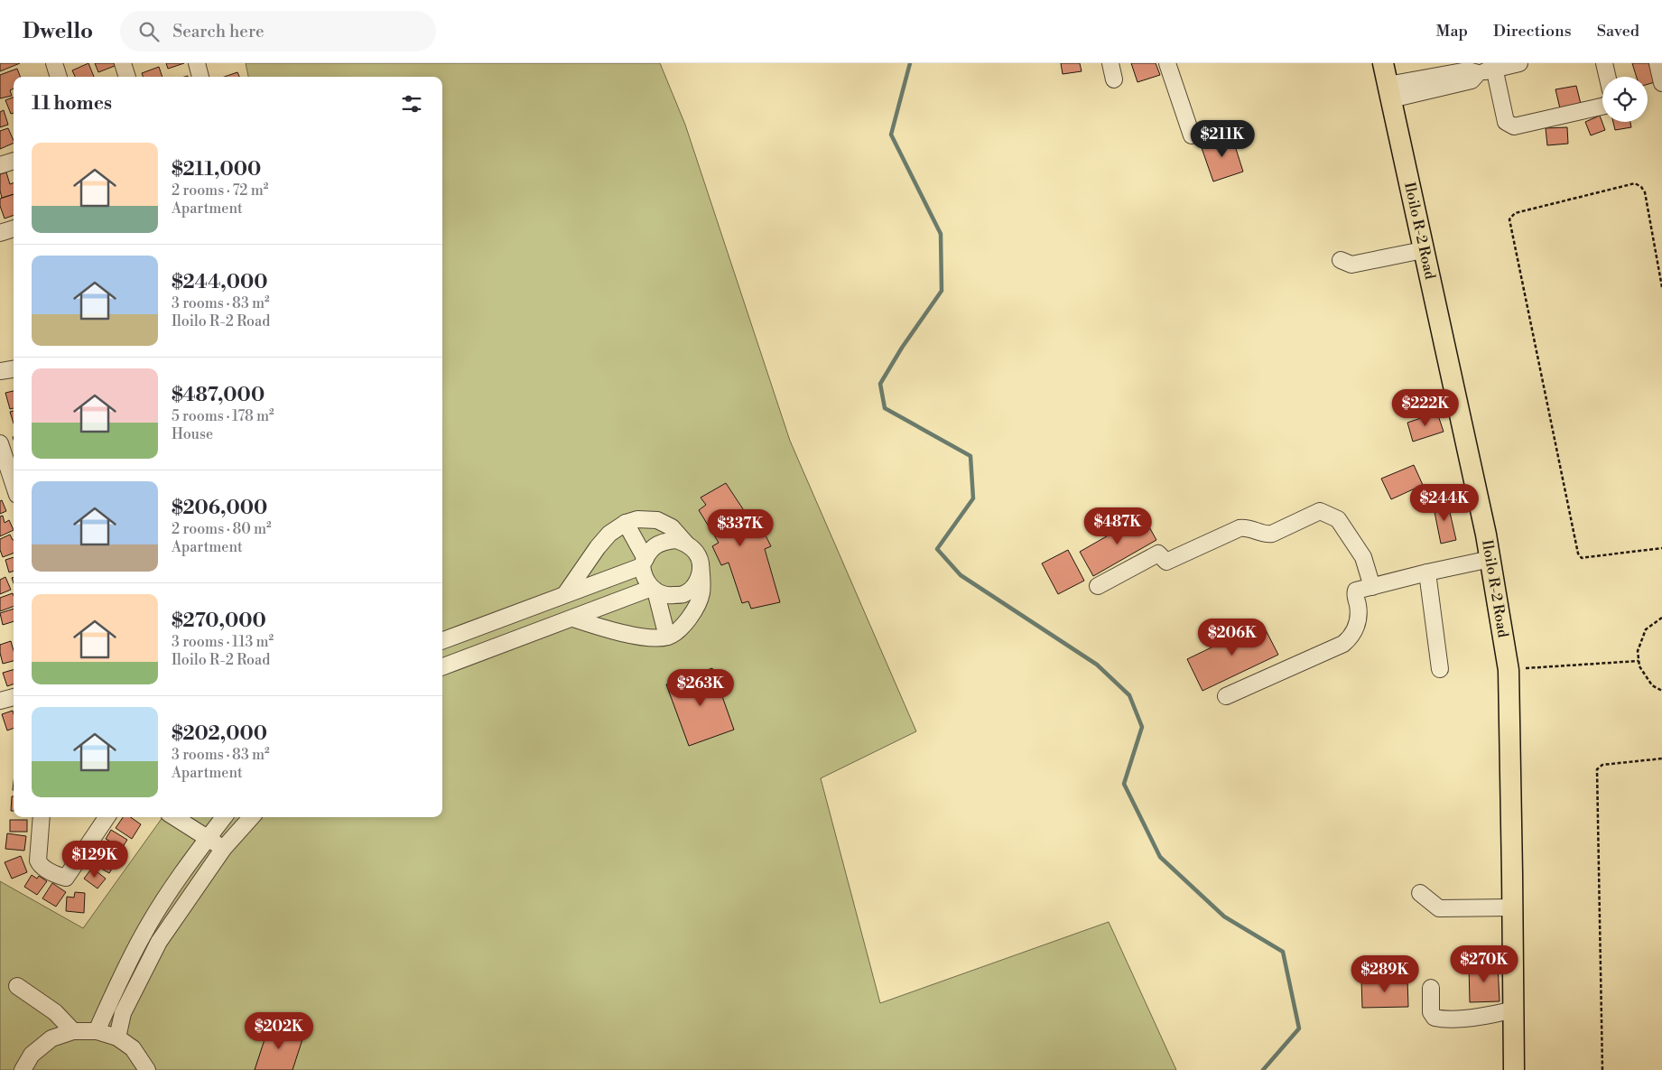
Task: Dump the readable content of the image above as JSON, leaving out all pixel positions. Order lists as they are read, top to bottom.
{
  "streets": {
    "main road": ["Iloilo R-2 Road"]
  },
  "page": {
    "header": "Dwello",
    "search": "Search here",
    "nav": ["Map", "Directions", "Saved"],
    "heading": "11 homes",
    "price": [
      "$211K",
      "$222K",
      "$244K",
      "$487K",
      "$337K",
      "$206K",
      "$263K",
      "$129K",
      "$270K",
      "$289K",
      "$202K"
    ],
    "list": [
      {
        "name": "$211,000",
        "note": "2 rooms · 72 m² · Apartment"
      },
      {
        "name": "$244,000",
        "note": "3 rooms · 83 m² · Iloilo R-2 Road"
      },
      {
        "name": "$487,000",
        "note": "5 rooms · 178 m² · House"
      },
      {
        "name": "$206,000",
        "note": "2 rooms · 80 m² · Apartment"
      },
      {
        "name": "$270,000",
        "note": "3 rooms · 113 m² · Iloilo R-2 Road"
      },
      {
        "name": "$202,000",
        "note": "3 rooms · 83 m² · Apartment"
      }
    ]
  }
}
